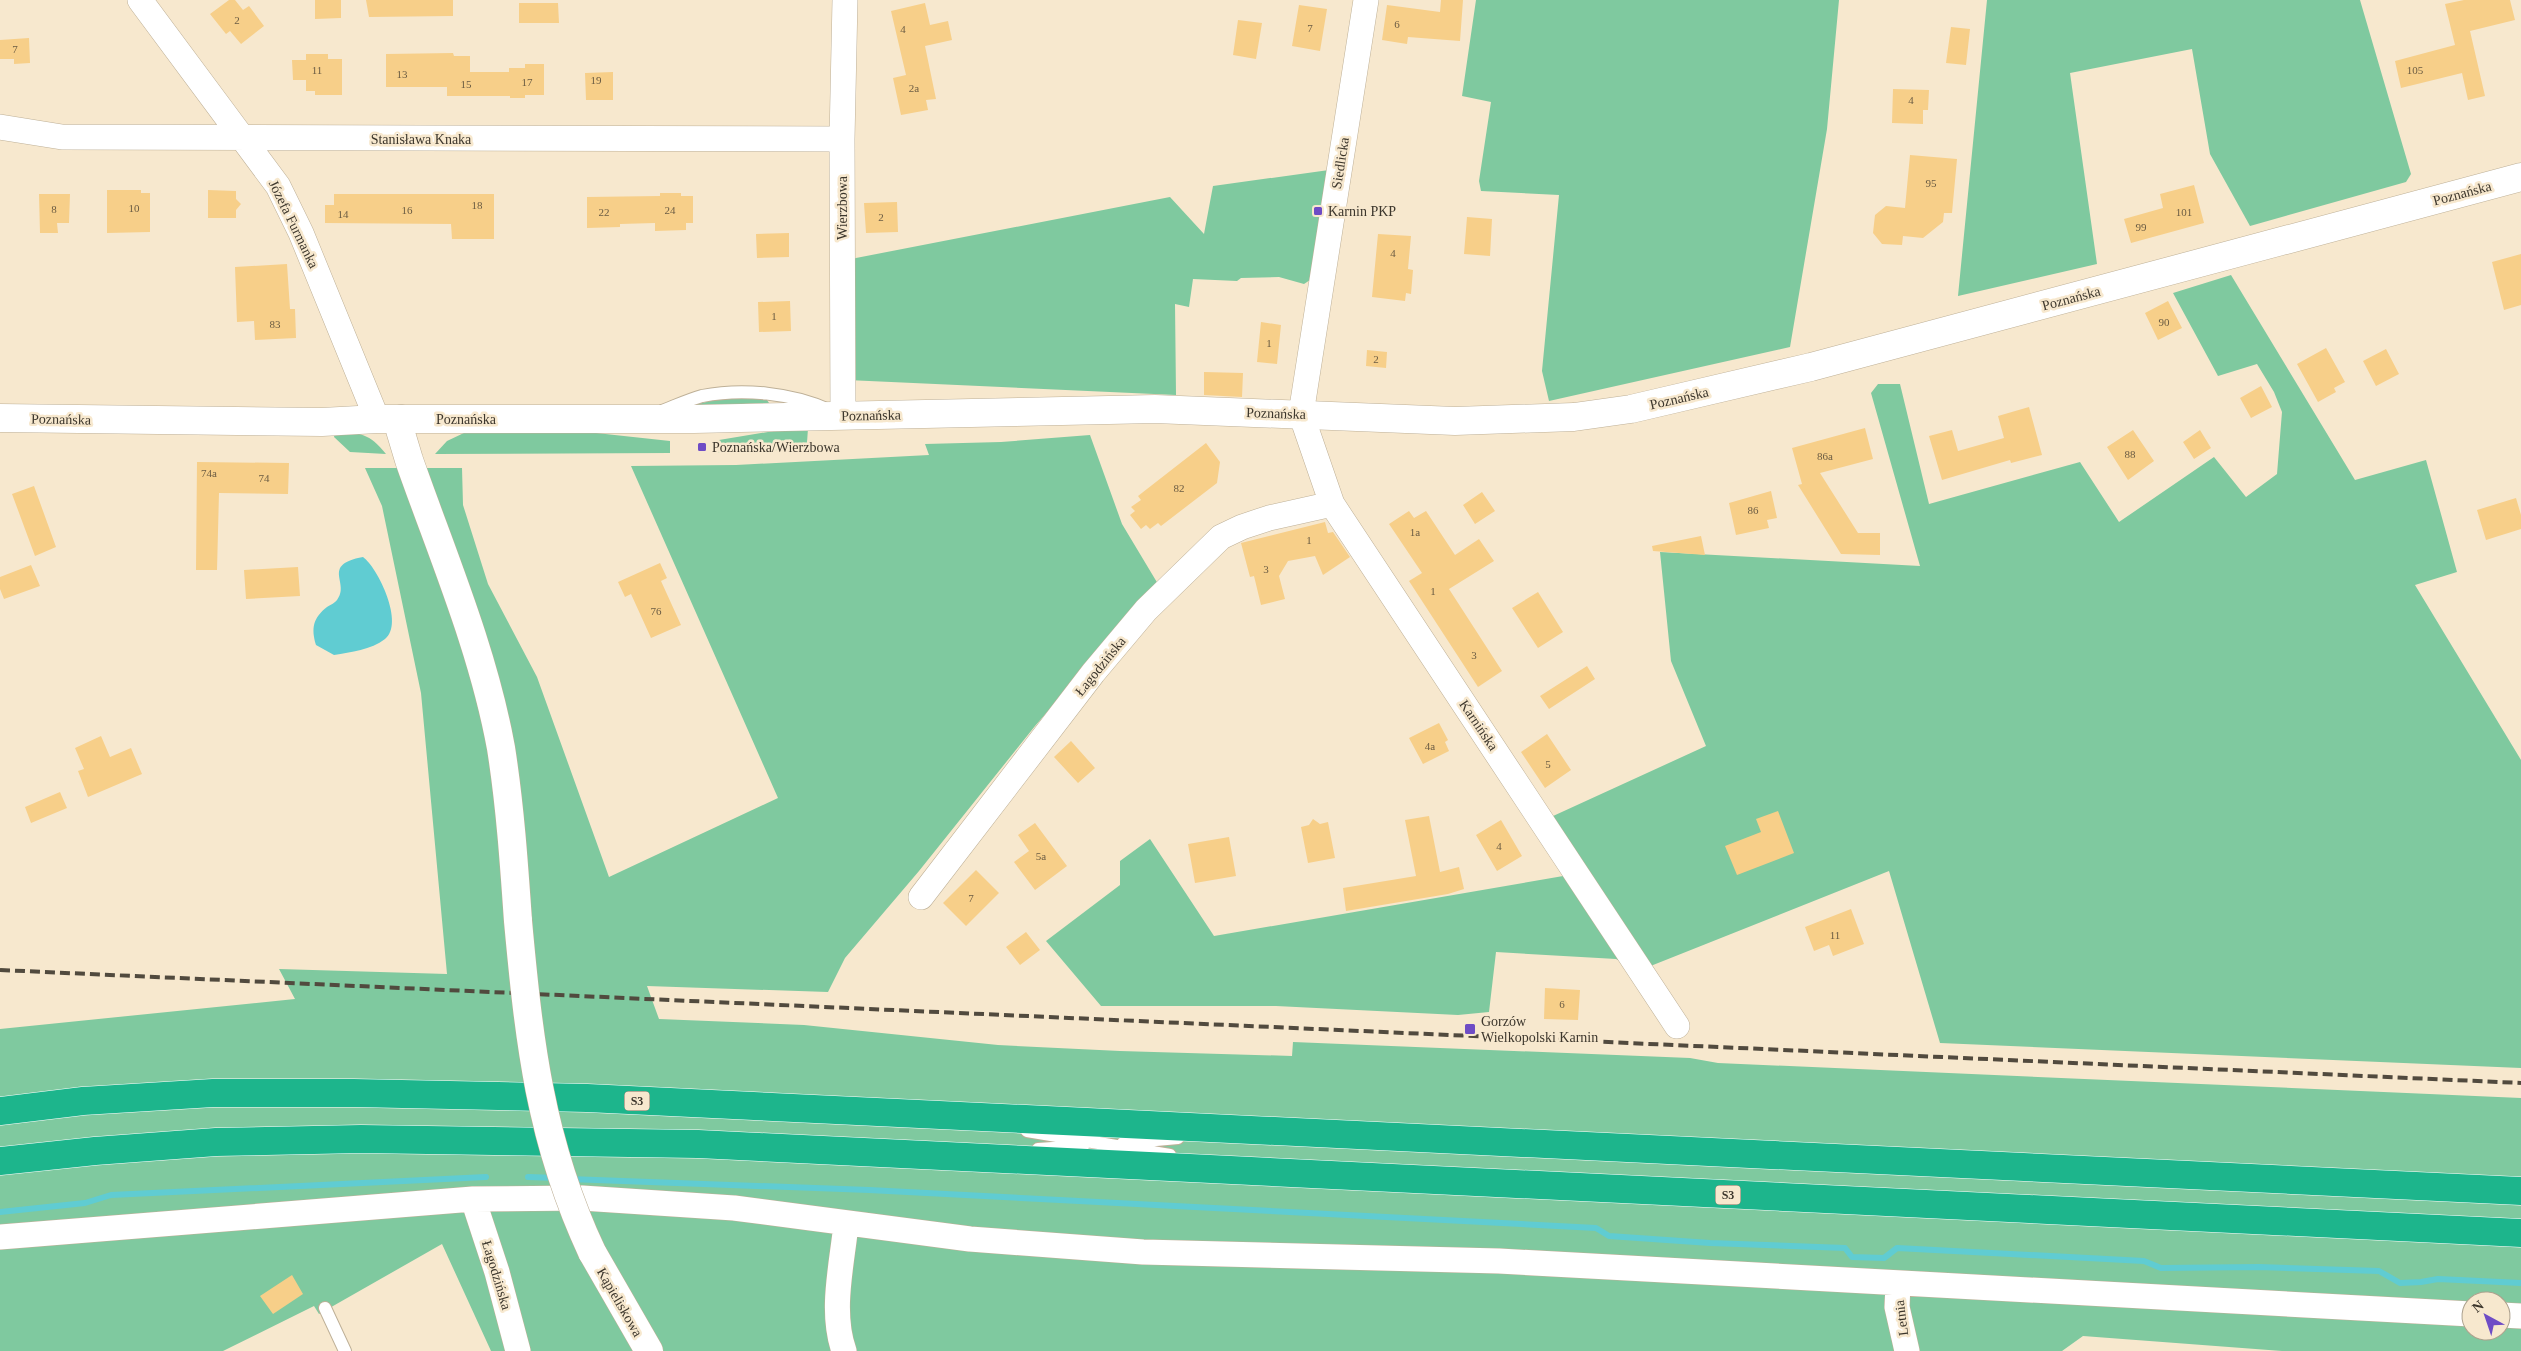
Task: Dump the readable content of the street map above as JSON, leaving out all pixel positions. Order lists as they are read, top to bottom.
{
  "streets": {
    "highway": ["S3"],
    "main road": ["Poznańska", "Kąpieliskowa"],
    "street": [
      "Stanisława Knaka",
      "Siedlicka",
      "Wierzbowa",
      "Józefa Furmanka",
      "Łagodzińska",
      "Karnińska",
      "Letnia"
    ]
  },
  "crossings": [
    ["Stanisława Knaka", "Wierzbowa"],
    ["Stanisława Knaka", "Józefa Furmanka"],
    ["Siedlicka", "Poznańska"],
    ["Siedlicka", "Karnińska"],
    ["Poznańska", "Wierzbowa"],
    ["Poznańska", "Józefa Furmanka"],
    ["Poznańska", "Karnińska"],
    ["Poznańska", "Kąpieliskowa"],
    ["Józefa Furmanka", "Kąpieliskowa"],
    ["Łagodzińska", "Karnińska"]
  ],
  "places": {
    "transit": ["Karnin PKP", "Poznańska/Wierzbowa", "Gorzów Wielkopolski Karnin"]
  },
  "house_numbers": [
    "2",
    "6",
    "7",
    "4",
    "7",
    "11",
    "105",
    "13",
    "19",
    "17",
    "15",
    "2a",
    "4",
    "95",
    "18",
    "10",
    "8",
    "16",
    "24",
    "22",
    "101",
    "14",
    "2",
    "99",
    "4",
    "1",
    "90",
    "83",
    "1",
    "2",
    "88",
    "86a",
    "74a",
    "74",
    "82",
    "86",
    "1a",
    "1",
    "3",
    "1",
    "76",
    "3",
    "4a",
    "5",
    "4",
    "5a",
    "7",
    "11",
    "6"
  ],
  "north": "top left"
}
